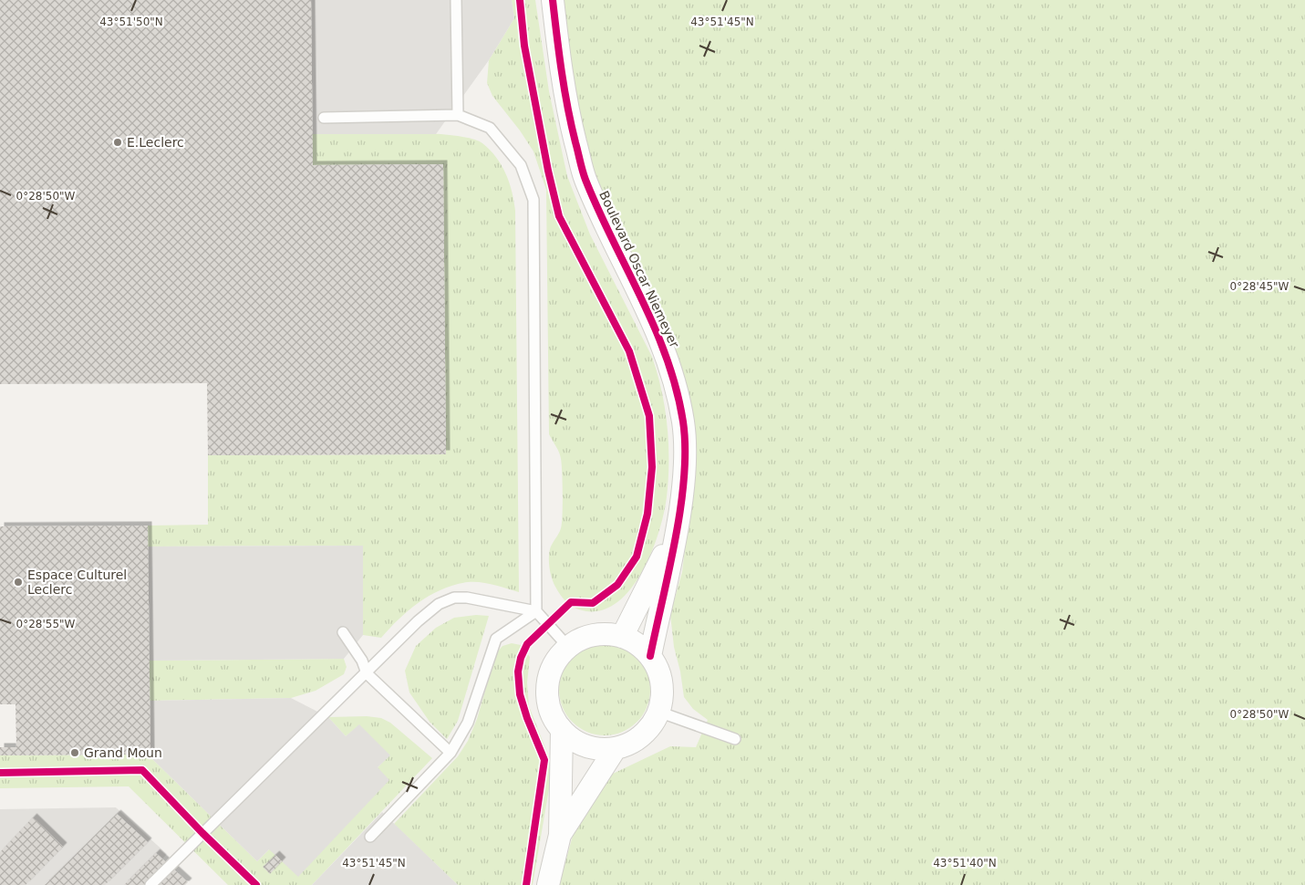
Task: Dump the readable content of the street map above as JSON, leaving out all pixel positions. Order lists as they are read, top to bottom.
{
  "streets": {
    "street": ["Boulevard Oscar Niemeyer"]
  },
  "places": ["E.Leclerc", "Espace Culturel Leclerc", "Grand Moun"],
  "coordinates": [
    "43°51'50\"N",
    "43°51'45\"N",
    "0°28'50\"W",
    "0°28'45\"W",
    "0°28'55\"W",
    "43°51'40\"N"
  ]
}
